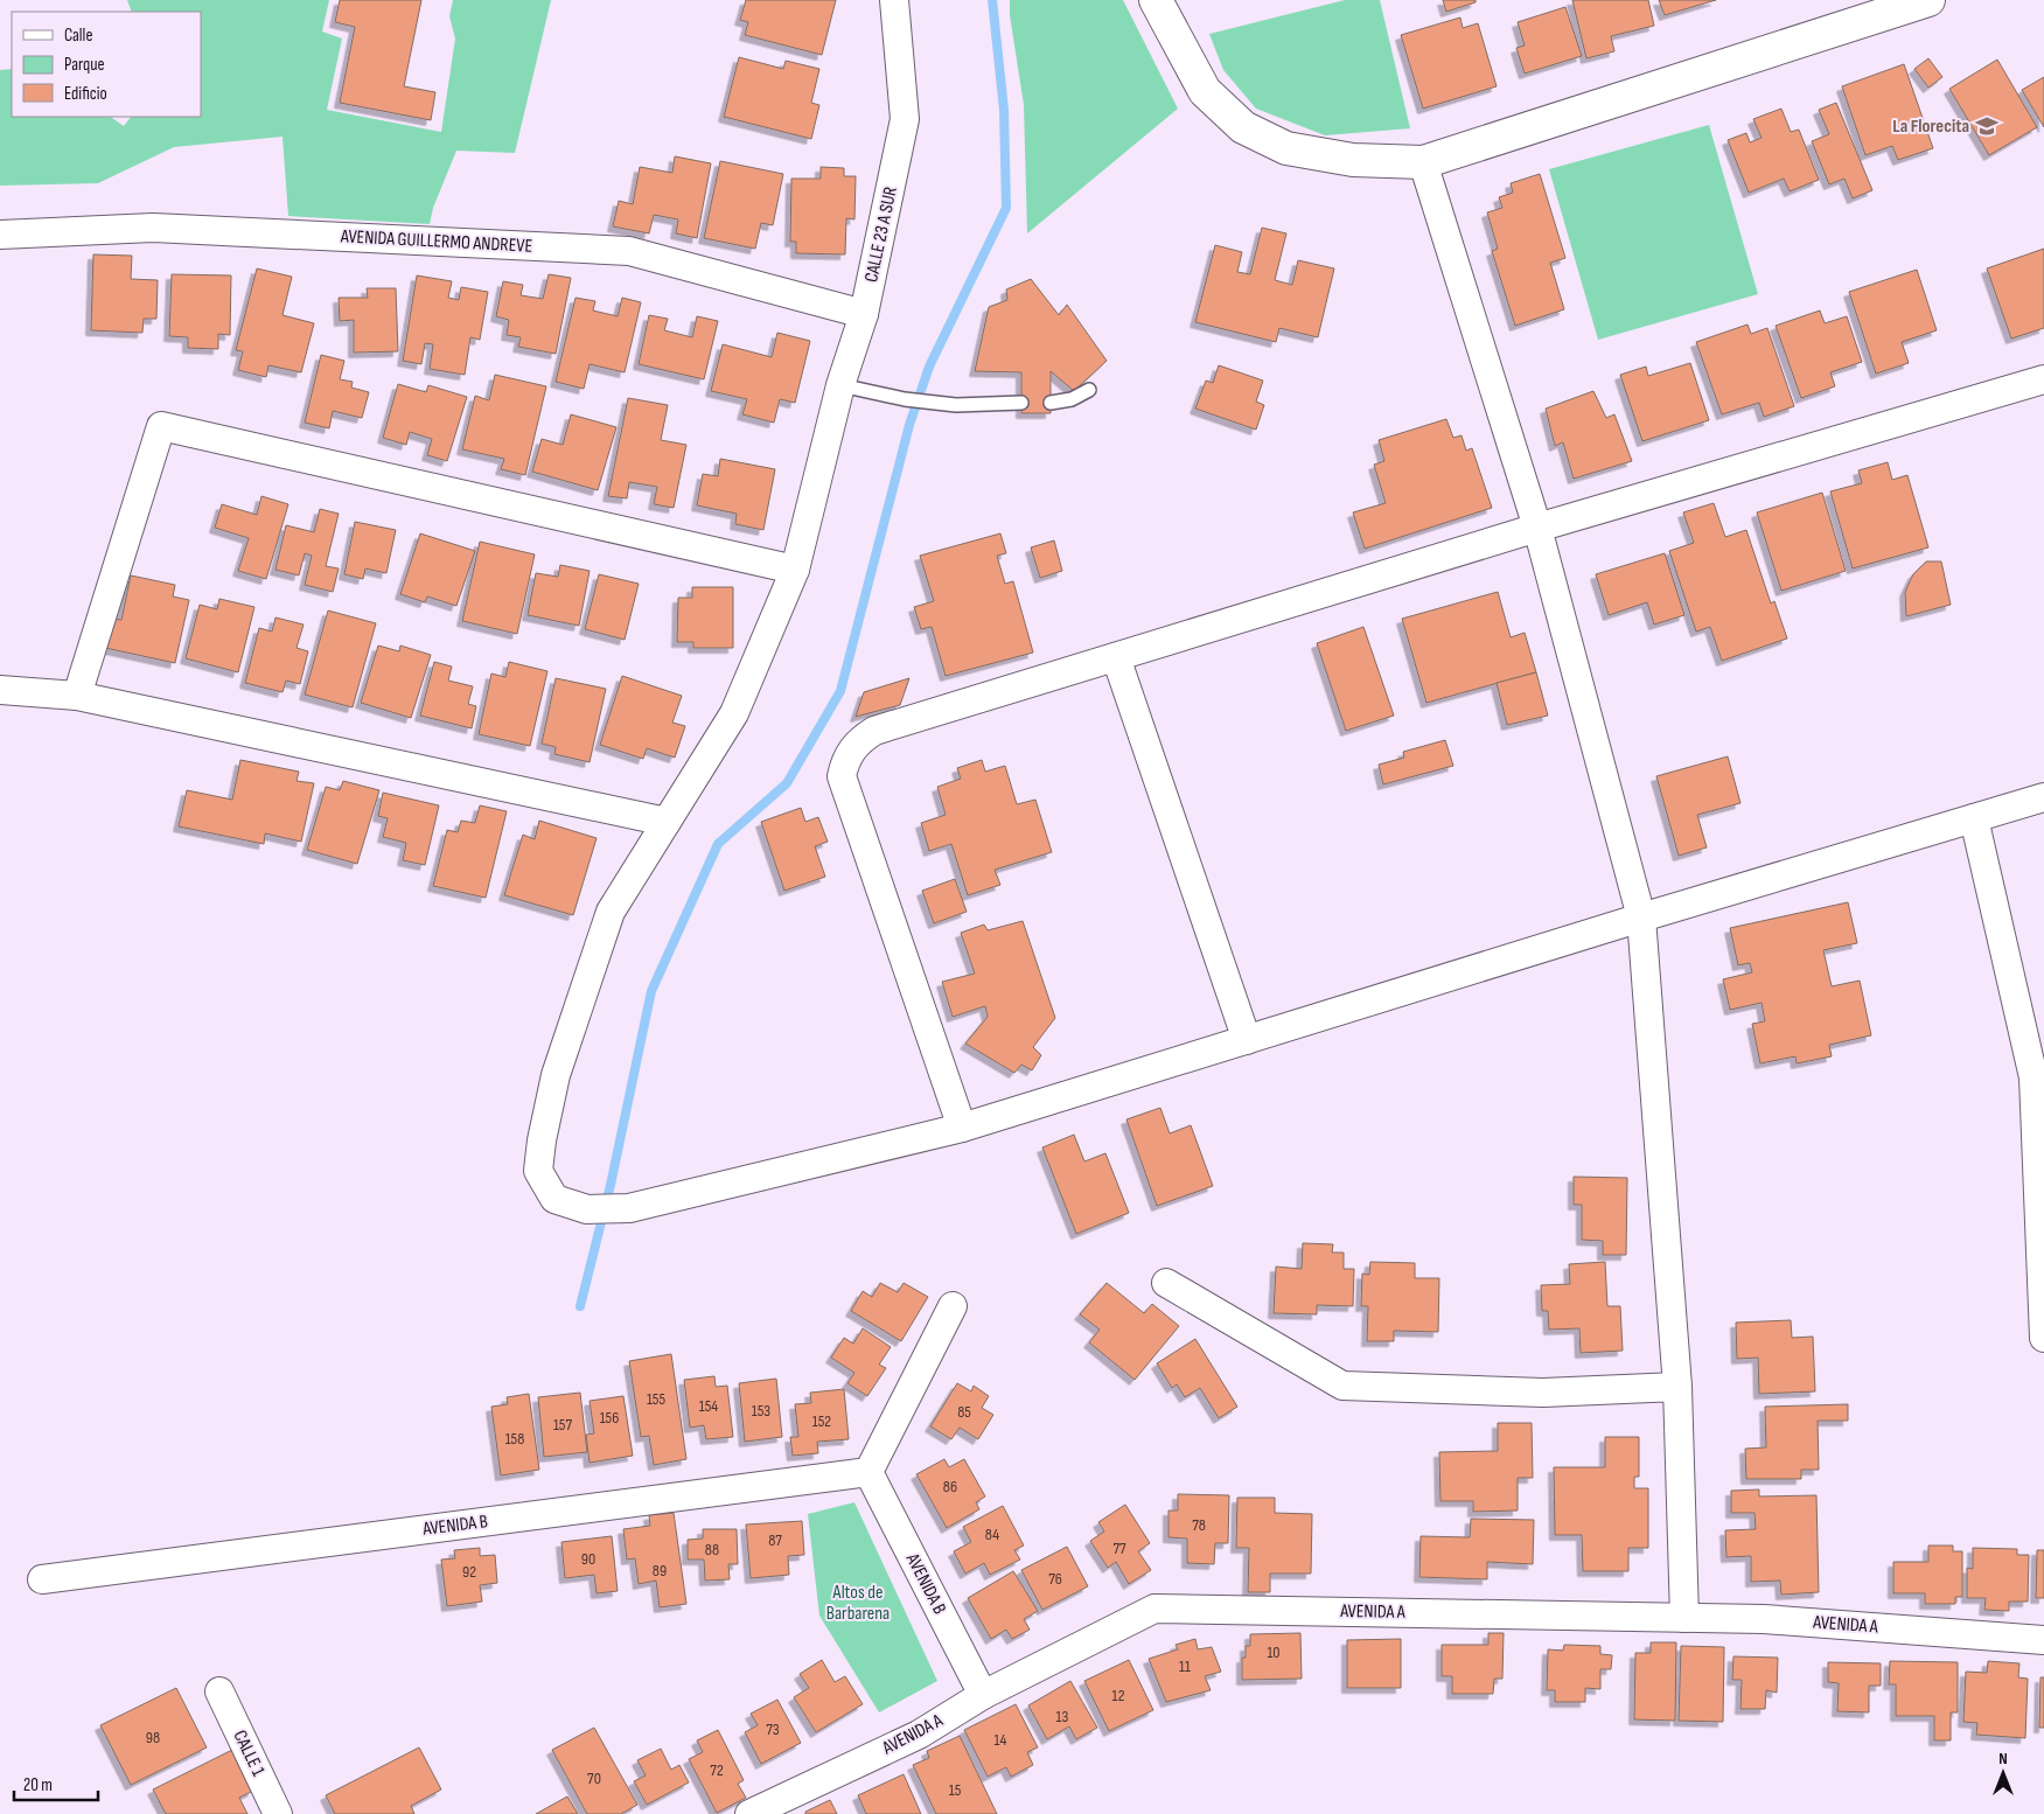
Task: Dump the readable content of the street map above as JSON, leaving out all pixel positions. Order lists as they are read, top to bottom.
{
  "streets": {
    "street": [
      "CALLE 23 A SUR",
      "AVENIDA GUILLERMO ANDREVE",
      "AVENIDA B",
      "AVENIDA A",
      "CALLE 1"
    ]
  },
  "crossings": [
    ["CALLE 23 A SUR", "AVENIDA GUILLERMO ANDREVE"],
    ["AVENIDA B", "AVENIDA A"]
  ],
  "parks": ["Altos de Barbarena"],
  "places": {
    "school or university": ["La Florecita"]
  },
  "house_numbers": [
    "155",
    "154",
    "153",
    "85",
    "156",
    "152",
    "157",
    "158",
    "86",
    "78",
    "84",
    "87",
    "77",
    "88",
    "90",
    "89",
    "92",
    "76",
    "10",
    "11",
    "12",
    "13",
    "73",
    "98",
    "14",
    "72",
    "70",
    "15"
  ],
  "legend": ["Calle", "Parque", "Edificio"],
  "scale_bar": "20 m",
  "north": "top"
}
